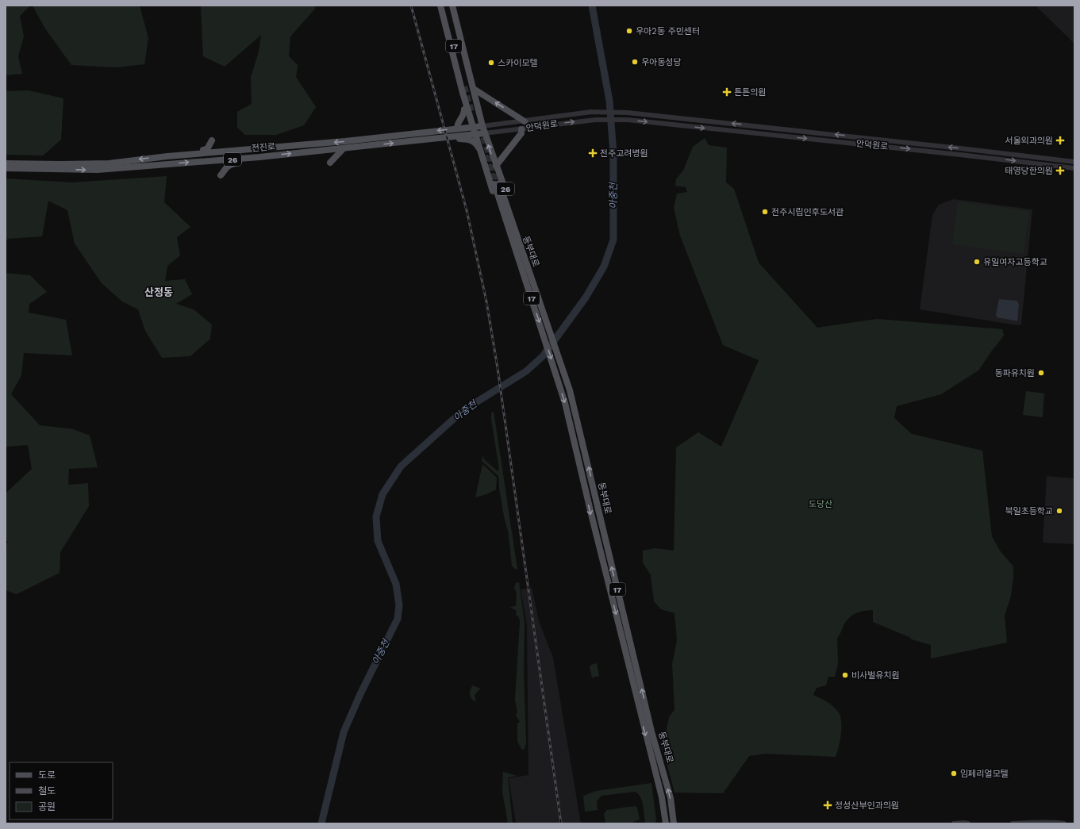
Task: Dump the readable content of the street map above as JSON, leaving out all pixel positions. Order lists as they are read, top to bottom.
{
  "streets": {
    "main road": [
      "17",
      "전진로",
      "26",
      "동부대로"
    ],
    "street": ["안덕원로"]
  },
  "crossings": [
    ["안덕원로", "전진로"],
    ["안덕원로", "26"],
    ["전진로", "26"],
    ["26", "동부대로"]
  ],
  "districts": ["산정동"],
  "water": ["아중천"],
  "parks": ["도당산"],
  "places": {
    "other": [
      "우아2동 주민센터",
      "우아동성당",
      "스카이모텔",
      "전주시립인후도서관",
      "유일여자고등학교",
      "동파유치원",
      "북일초등학교",
      "비사벌유치원",
      "임페리얼모텔"
    ],
    "health": [
      "튼튼의원",
      "서울외과의원",
      "전주고려병원",
      "태영당한의원",
      "정성산부인과의원"
    ]
  },
  "legend": ["도로", "철도", "공원"]
}
